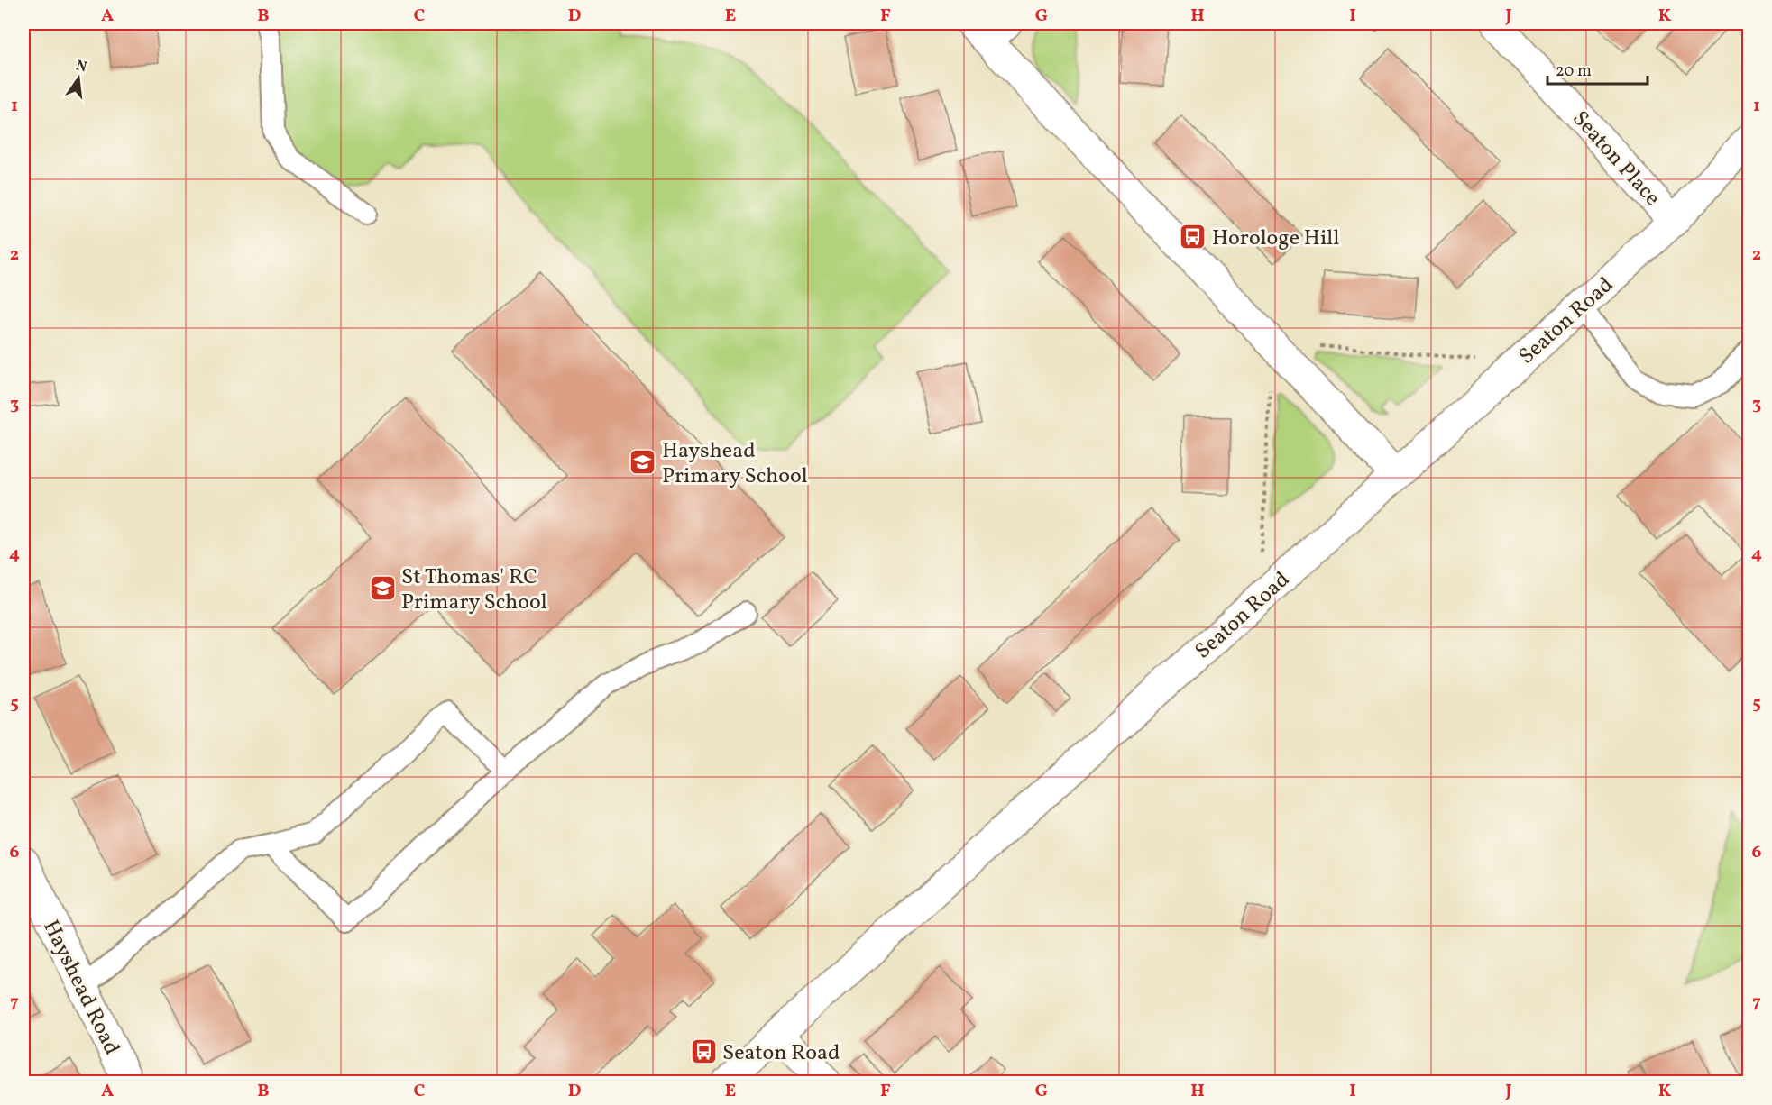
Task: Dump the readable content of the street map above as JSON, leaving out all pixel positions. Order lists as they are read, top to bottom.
{
  "streets": {
    "street": ["Seaton Place", "Seaton Road", "Hayshead Road"]
  },
  "crossings": [
    ["Seaton Place", "Seaton Road"]
  ],
  "places": {
    "bus stop": ["Horologe Hill", "Seaton Road"],
    "school or university": ["Hayshead Primary School", "St Thomas' RC Primary School"]
  },
  "scale_bar": "20 m",
  "north": "top",
  "grid": {
    "columns": [
      "A",
      "B",
      "C",
      "D",
      "E",
      "F",
      "G",
      "H",
      "I",
      "J",
      "K"
    ],
    "rows": [
      "1",
      "2",
      "3",
      "4",
      "5",
      "6",
      "7"
    ]
  }
}
